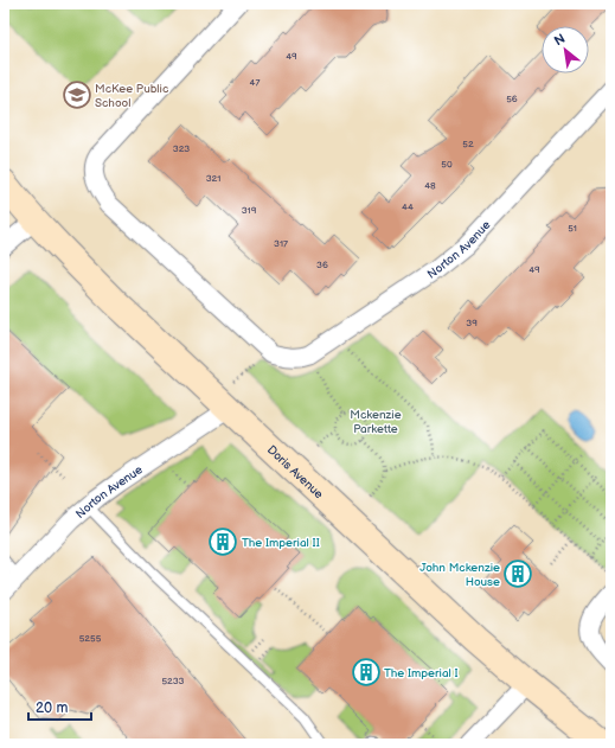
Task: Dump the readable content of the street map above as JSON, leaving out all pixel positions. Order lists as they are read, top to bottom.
{
  "streets": {
    "street": ["Norton Avenue", "Doris Avenue"]
  },
  "crossings": [
    ["Norton Avenue", "Doris Avenue"]
  ],
  "parks": ["Mckenzie Parkette"],
  "places": {
    "school or university": ["McKee Public School"],
    "building": ["The Imperial II", "John Mckenzie House", "The Imperial I"]
  },
  "house_numbers": [
    "49",
    "47",
    "56",
    "52",
    "323",
    "50",
    "321",
    "48",
    "44",
    "319",
    "51",
    "317",
    "36",
    "49",
    "39",
    "5255",
    "5233"
  ],
  "scale_bar": "20 m",
  "north": "top left"
}
